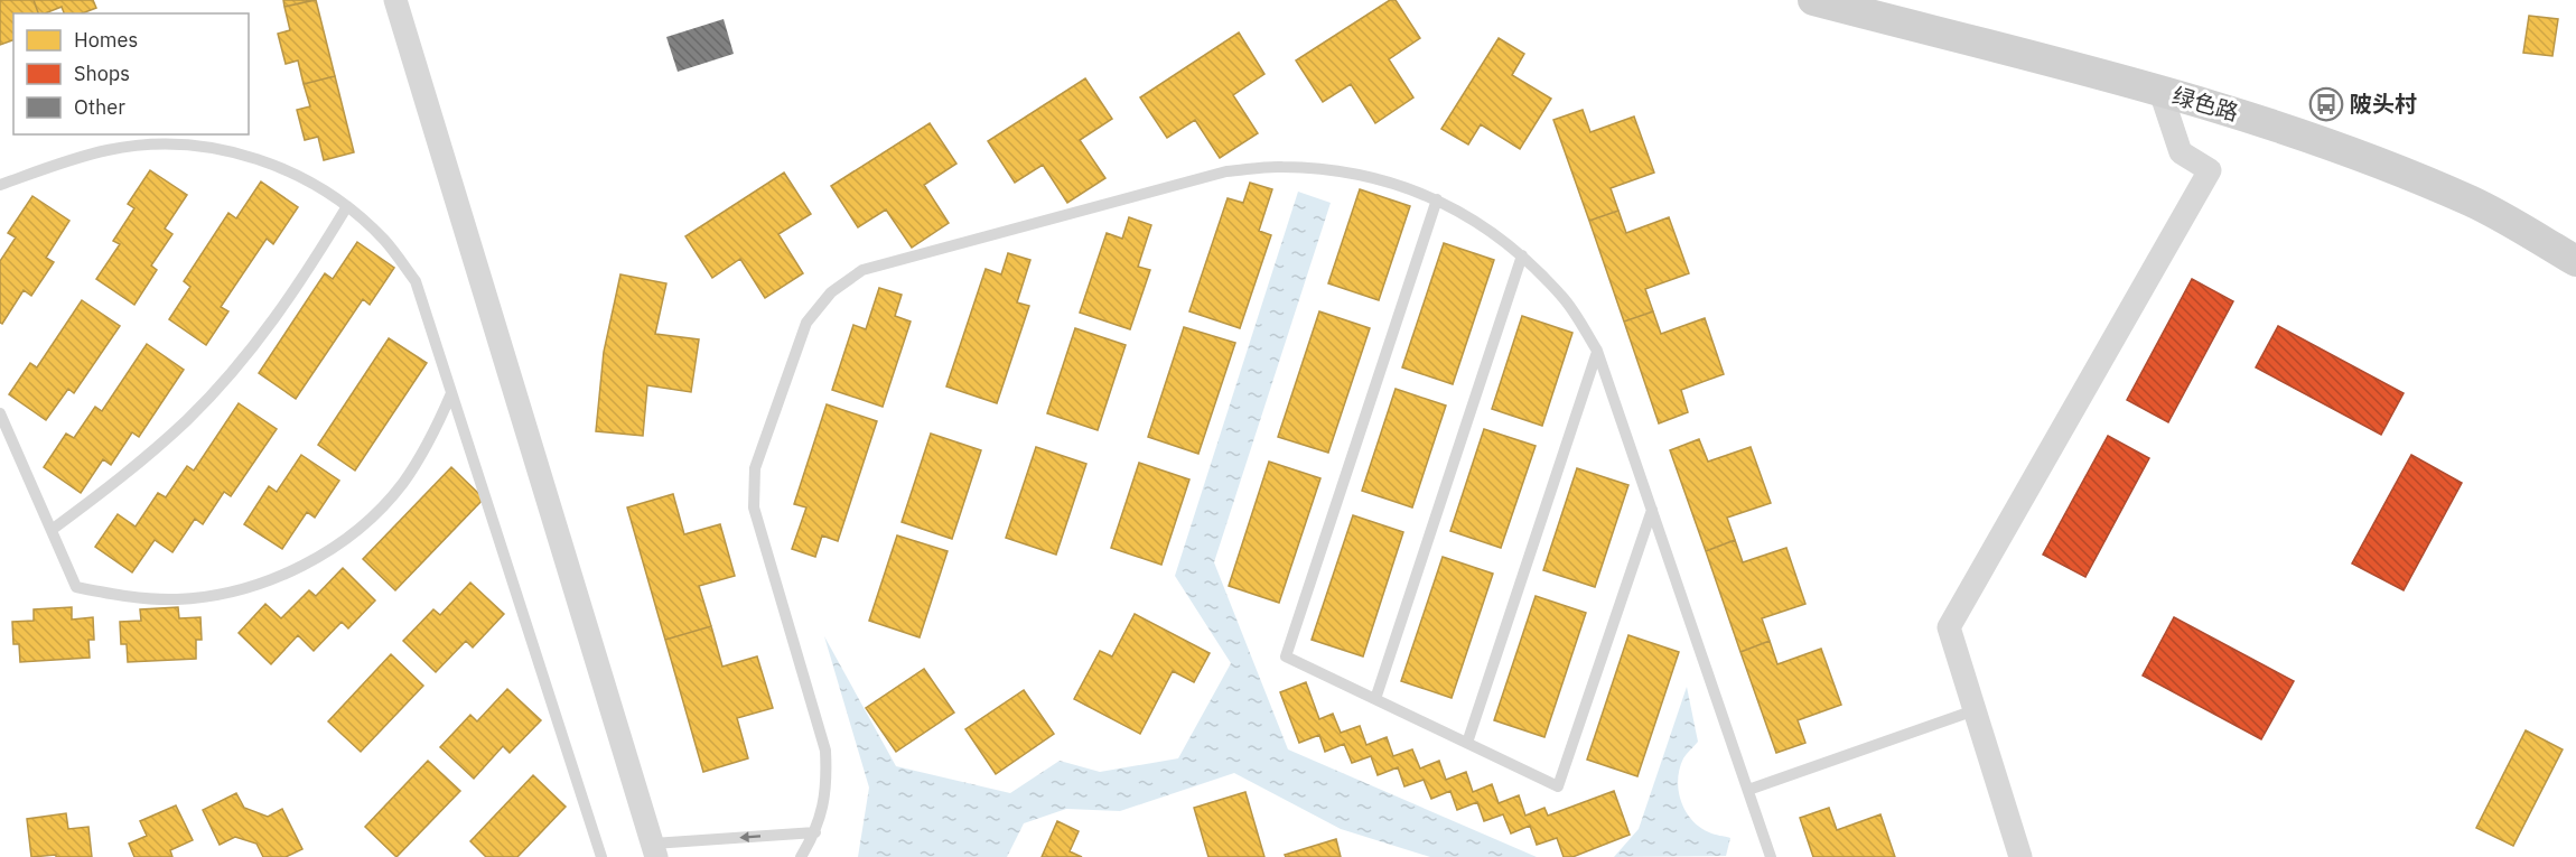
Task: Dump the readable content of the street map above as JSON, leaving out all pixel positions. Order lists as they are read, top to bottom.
{
  "streets": {
    "main road": ["绿色路"]
  },
  "places": {
    "bus stop": ["陂头村"]
  },
  "legend": ["Homes", "Shops", "Other"]
}
